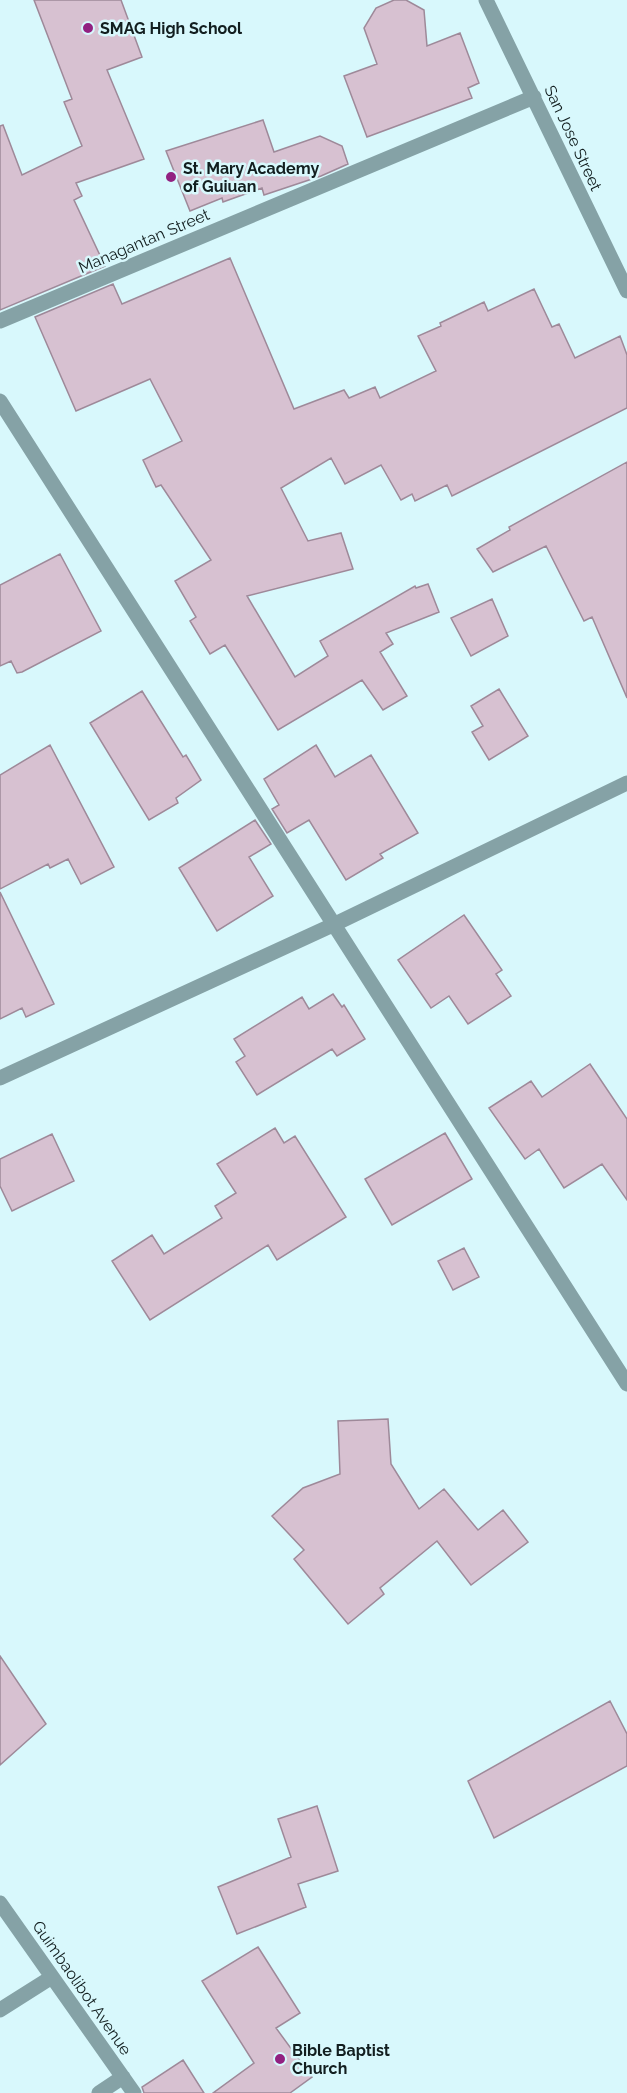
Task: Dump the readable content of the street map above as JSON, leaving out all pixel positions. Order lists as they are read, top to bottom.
{
  "streets": {
    "street": ["San Jose Street", "Managantan Street", "Guimbaolibot Avenue"]
  },
  "crossings": [
    ["San Jose Street", "Managantan Street"]
  ],
  "places": ["SMAG High School", "St. Mary Academy of Guiuan", "Bible Baptist Church"]
}
